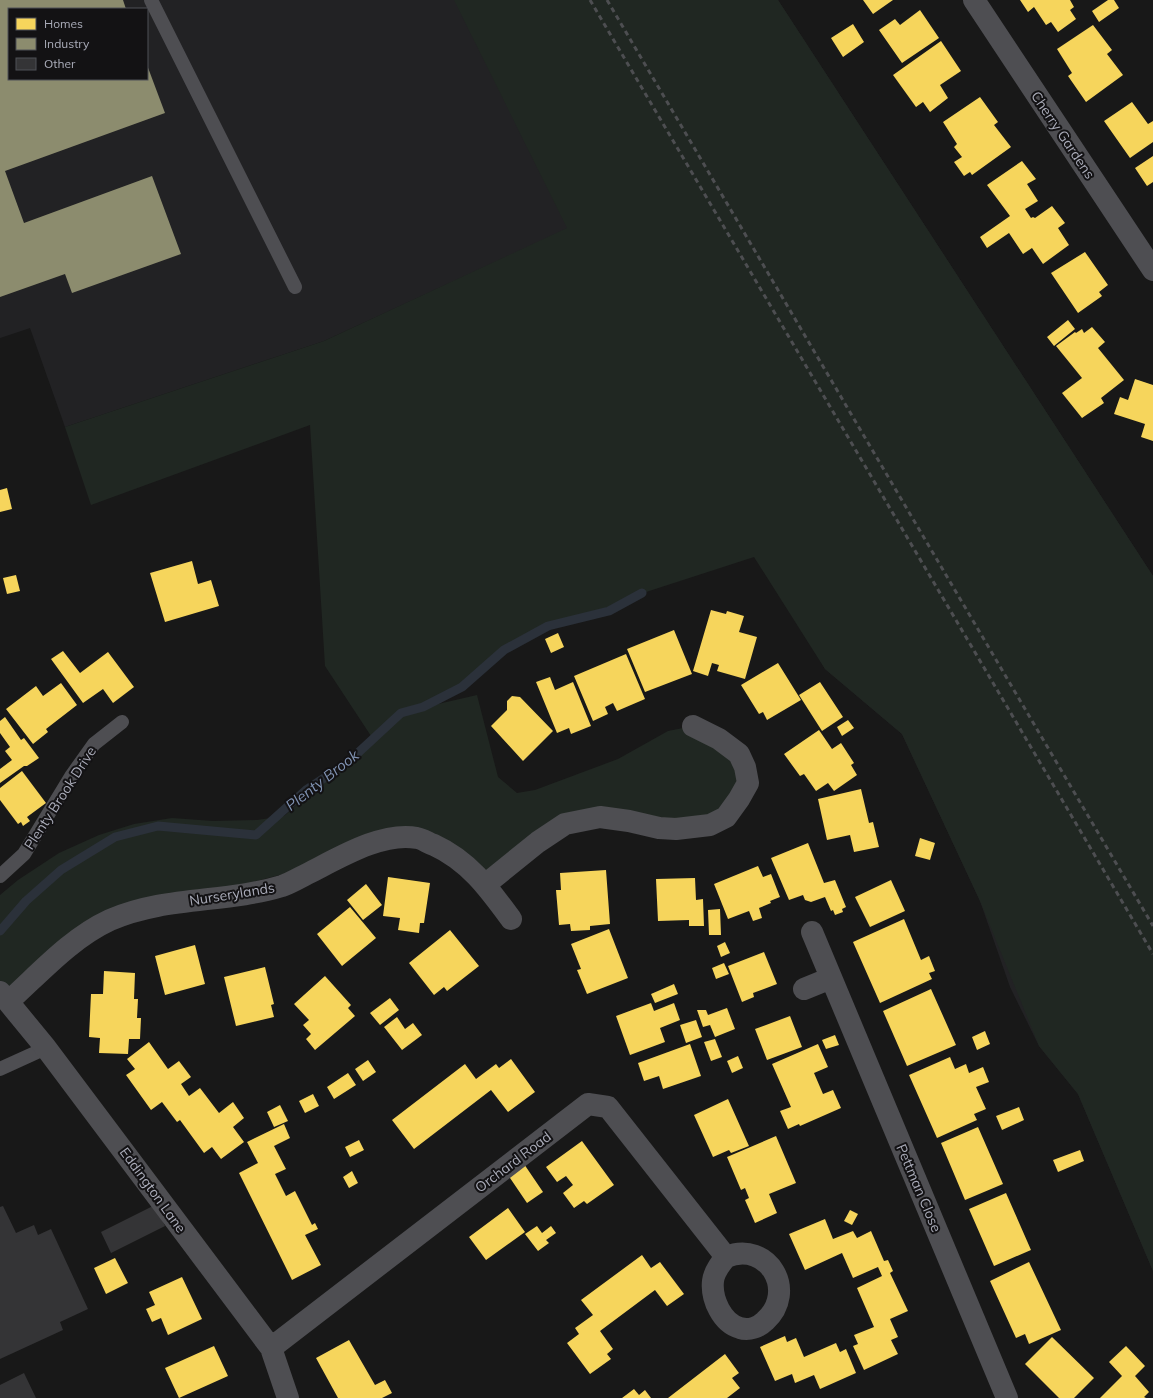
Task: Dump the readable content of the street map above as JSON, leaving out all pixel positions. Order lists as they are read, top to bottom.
{
  "streets": {
    "street": [
      "Cherry Gardens",
      "Nurserylands",
      "Orchard Road",
      "Pettman Close",
      "Eddington Lane"
    ],
    "lane": ["Plenty Brook Drive"]
  },
  "crossings": [
    ["Nurserylands", "Eddington Lane"],
    ["Orchard Road", "Eddington Lane"]
  ],
  "water": ["Plenty Brook"],
  "legend": ["Homes", "Industry", "Other"]
}
